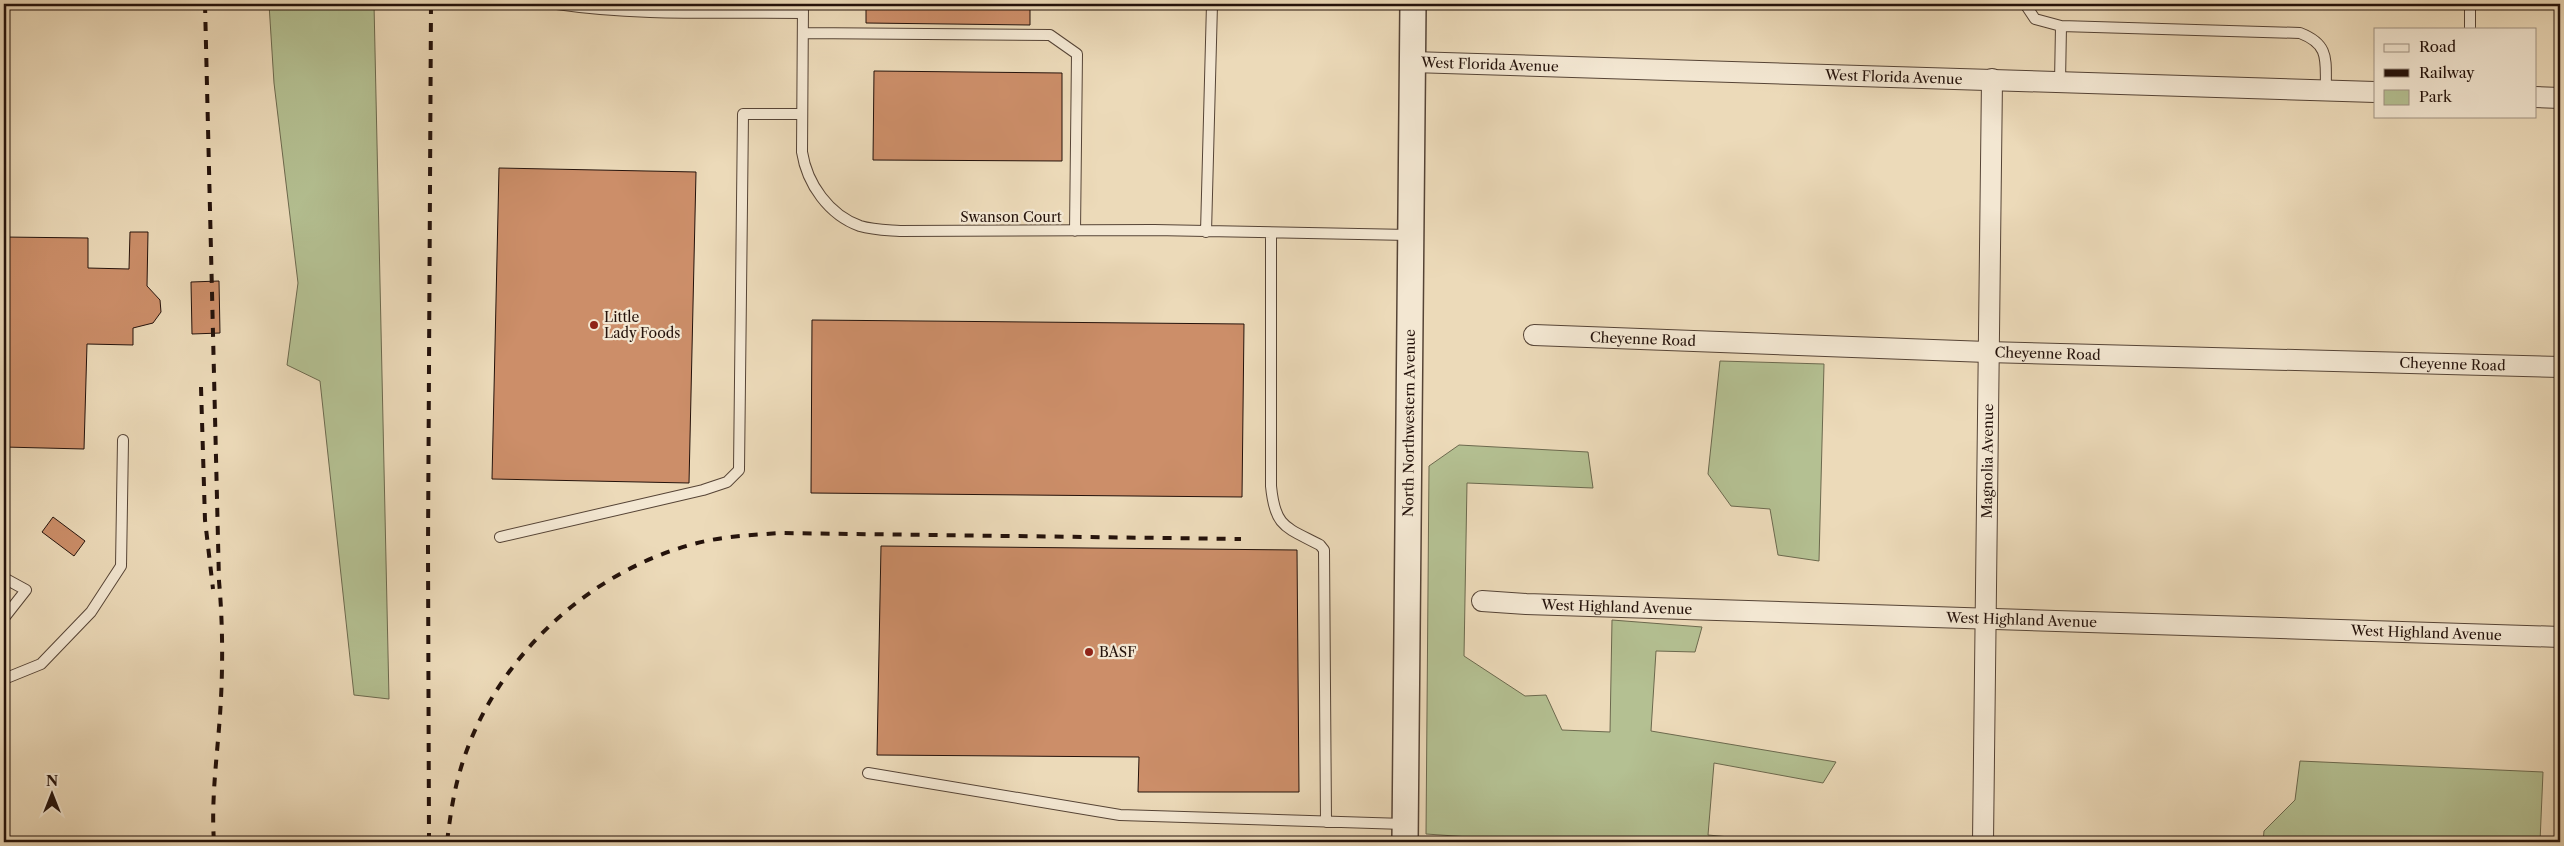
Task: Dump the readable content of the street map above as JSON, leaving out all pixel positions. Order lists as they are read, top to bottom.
{
  "streets": {
    "street": [
      "West Florida Avenue",
      "Cheyenne Road",
      "North Northwestern Avenue",
      "Magnolia Avenue",
      "West Highland Avenue"
    ],
    "lane": ["Swanson Court"]
  },
  "crossings": [
    ["West Florida Avenue", "North Northwestern Avenue"],
    ["West Florida Avenue", "Magnolia Avenue"],
    ["Swanson Court", "North Northwestern Avenue"],
    ["Cheyenne Road", "Magnolia Avenue"],
    ["Magnolia Avenue", "West Highland Avenue"]
  ],
  "places": ["Little Lady Foods", "BASF"],
  "legend": ["Road", "Railway", "Park"],
  "north": "top"
}
